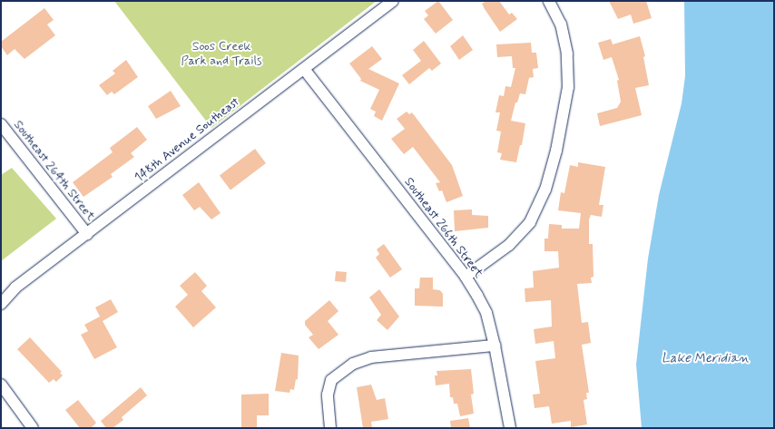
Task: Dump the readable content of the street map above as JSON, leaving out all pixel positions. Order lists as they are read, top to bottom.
{
  "streets": {
    "street": ["148th Avenue Southeast", "Southeast 264th Street", "Southeast 266th Street"]
  },
  "crossings": [
    ["148th Avenue Southeast", "Southeast 264th Street"],
    ["148th Avenue Southeast", "Southeast 266th Street"]
  ],
  "water": ["Lake Meridian"],
  "parks": ["Soos Creek Park and Trails"]
}
